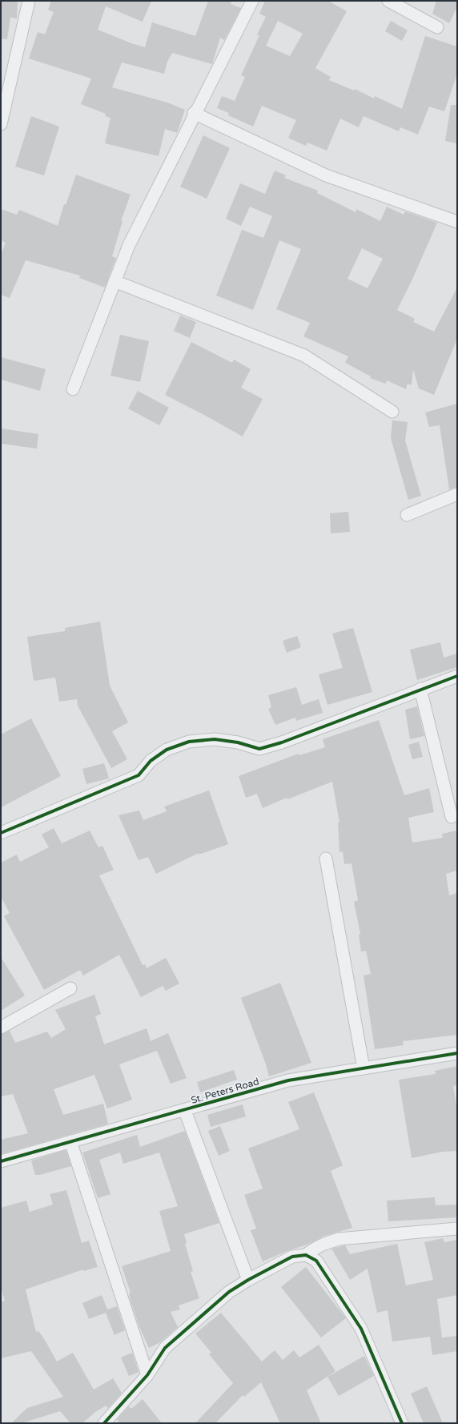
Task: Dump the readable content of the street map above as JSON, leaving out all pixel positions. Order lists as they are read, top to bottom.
{
  "streets": {
    "street": ["St. Peters Road"]
  }
}
